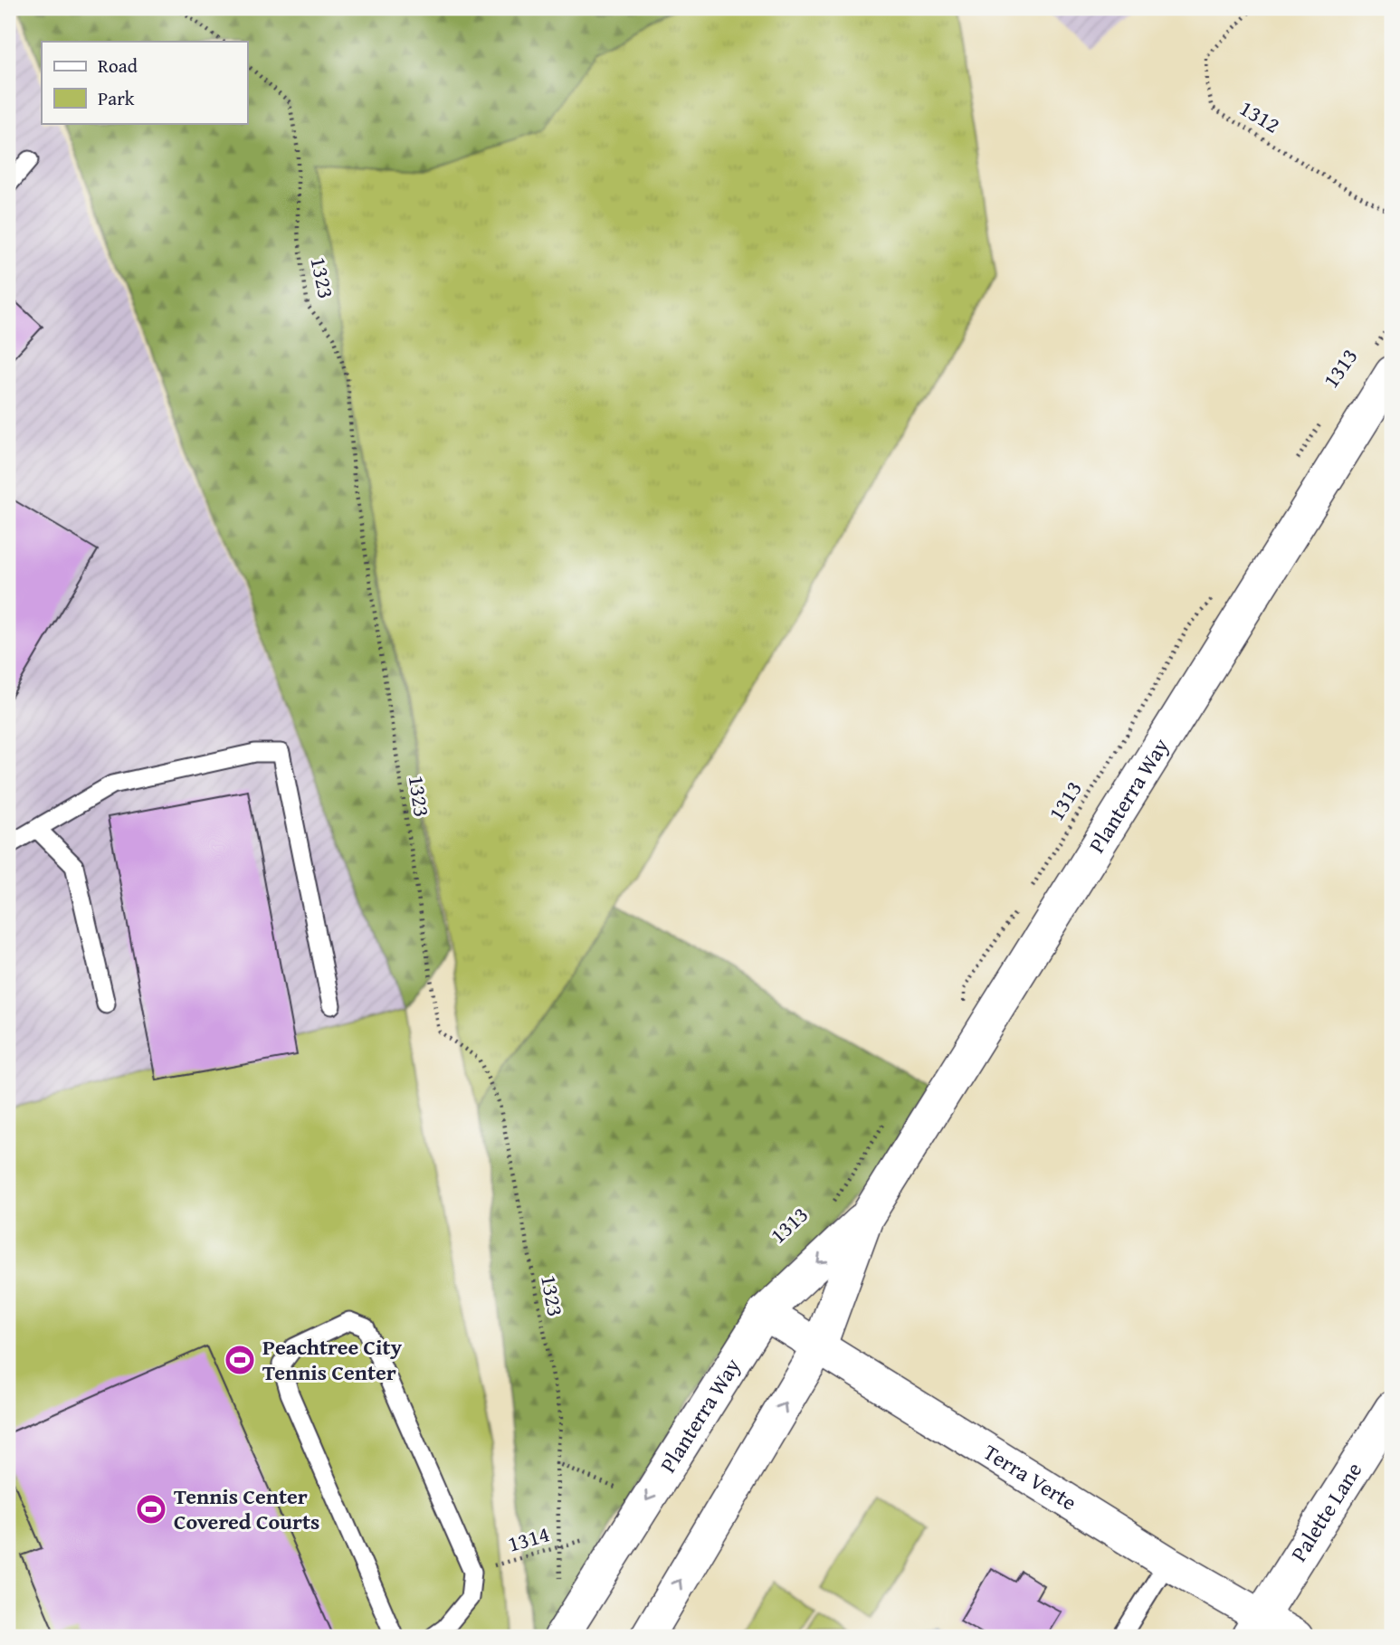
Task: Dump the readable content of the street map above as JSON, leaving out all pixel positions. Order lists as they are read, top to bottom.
{
  "streets": {
    "street": ["Planterra Way", "Terra Verte", "Palette Lane"],
    "path": [
      "1312",
      "1323",
      "1313",
      "1314"
    ]
  },
  "crossings": [
    ["1323", "1314"],
    ["1313", "Planterra Way"],
    ["Planterra Way", "Terra Verte"],
    ["Terra Verte", "Palette Lane"]
  ],
  "places": {
    "sports": ["Peachtree City Tennis Center", "Tennis Center Covered Courts"]
  },
  "legend": ["Road", "Park"]
}
